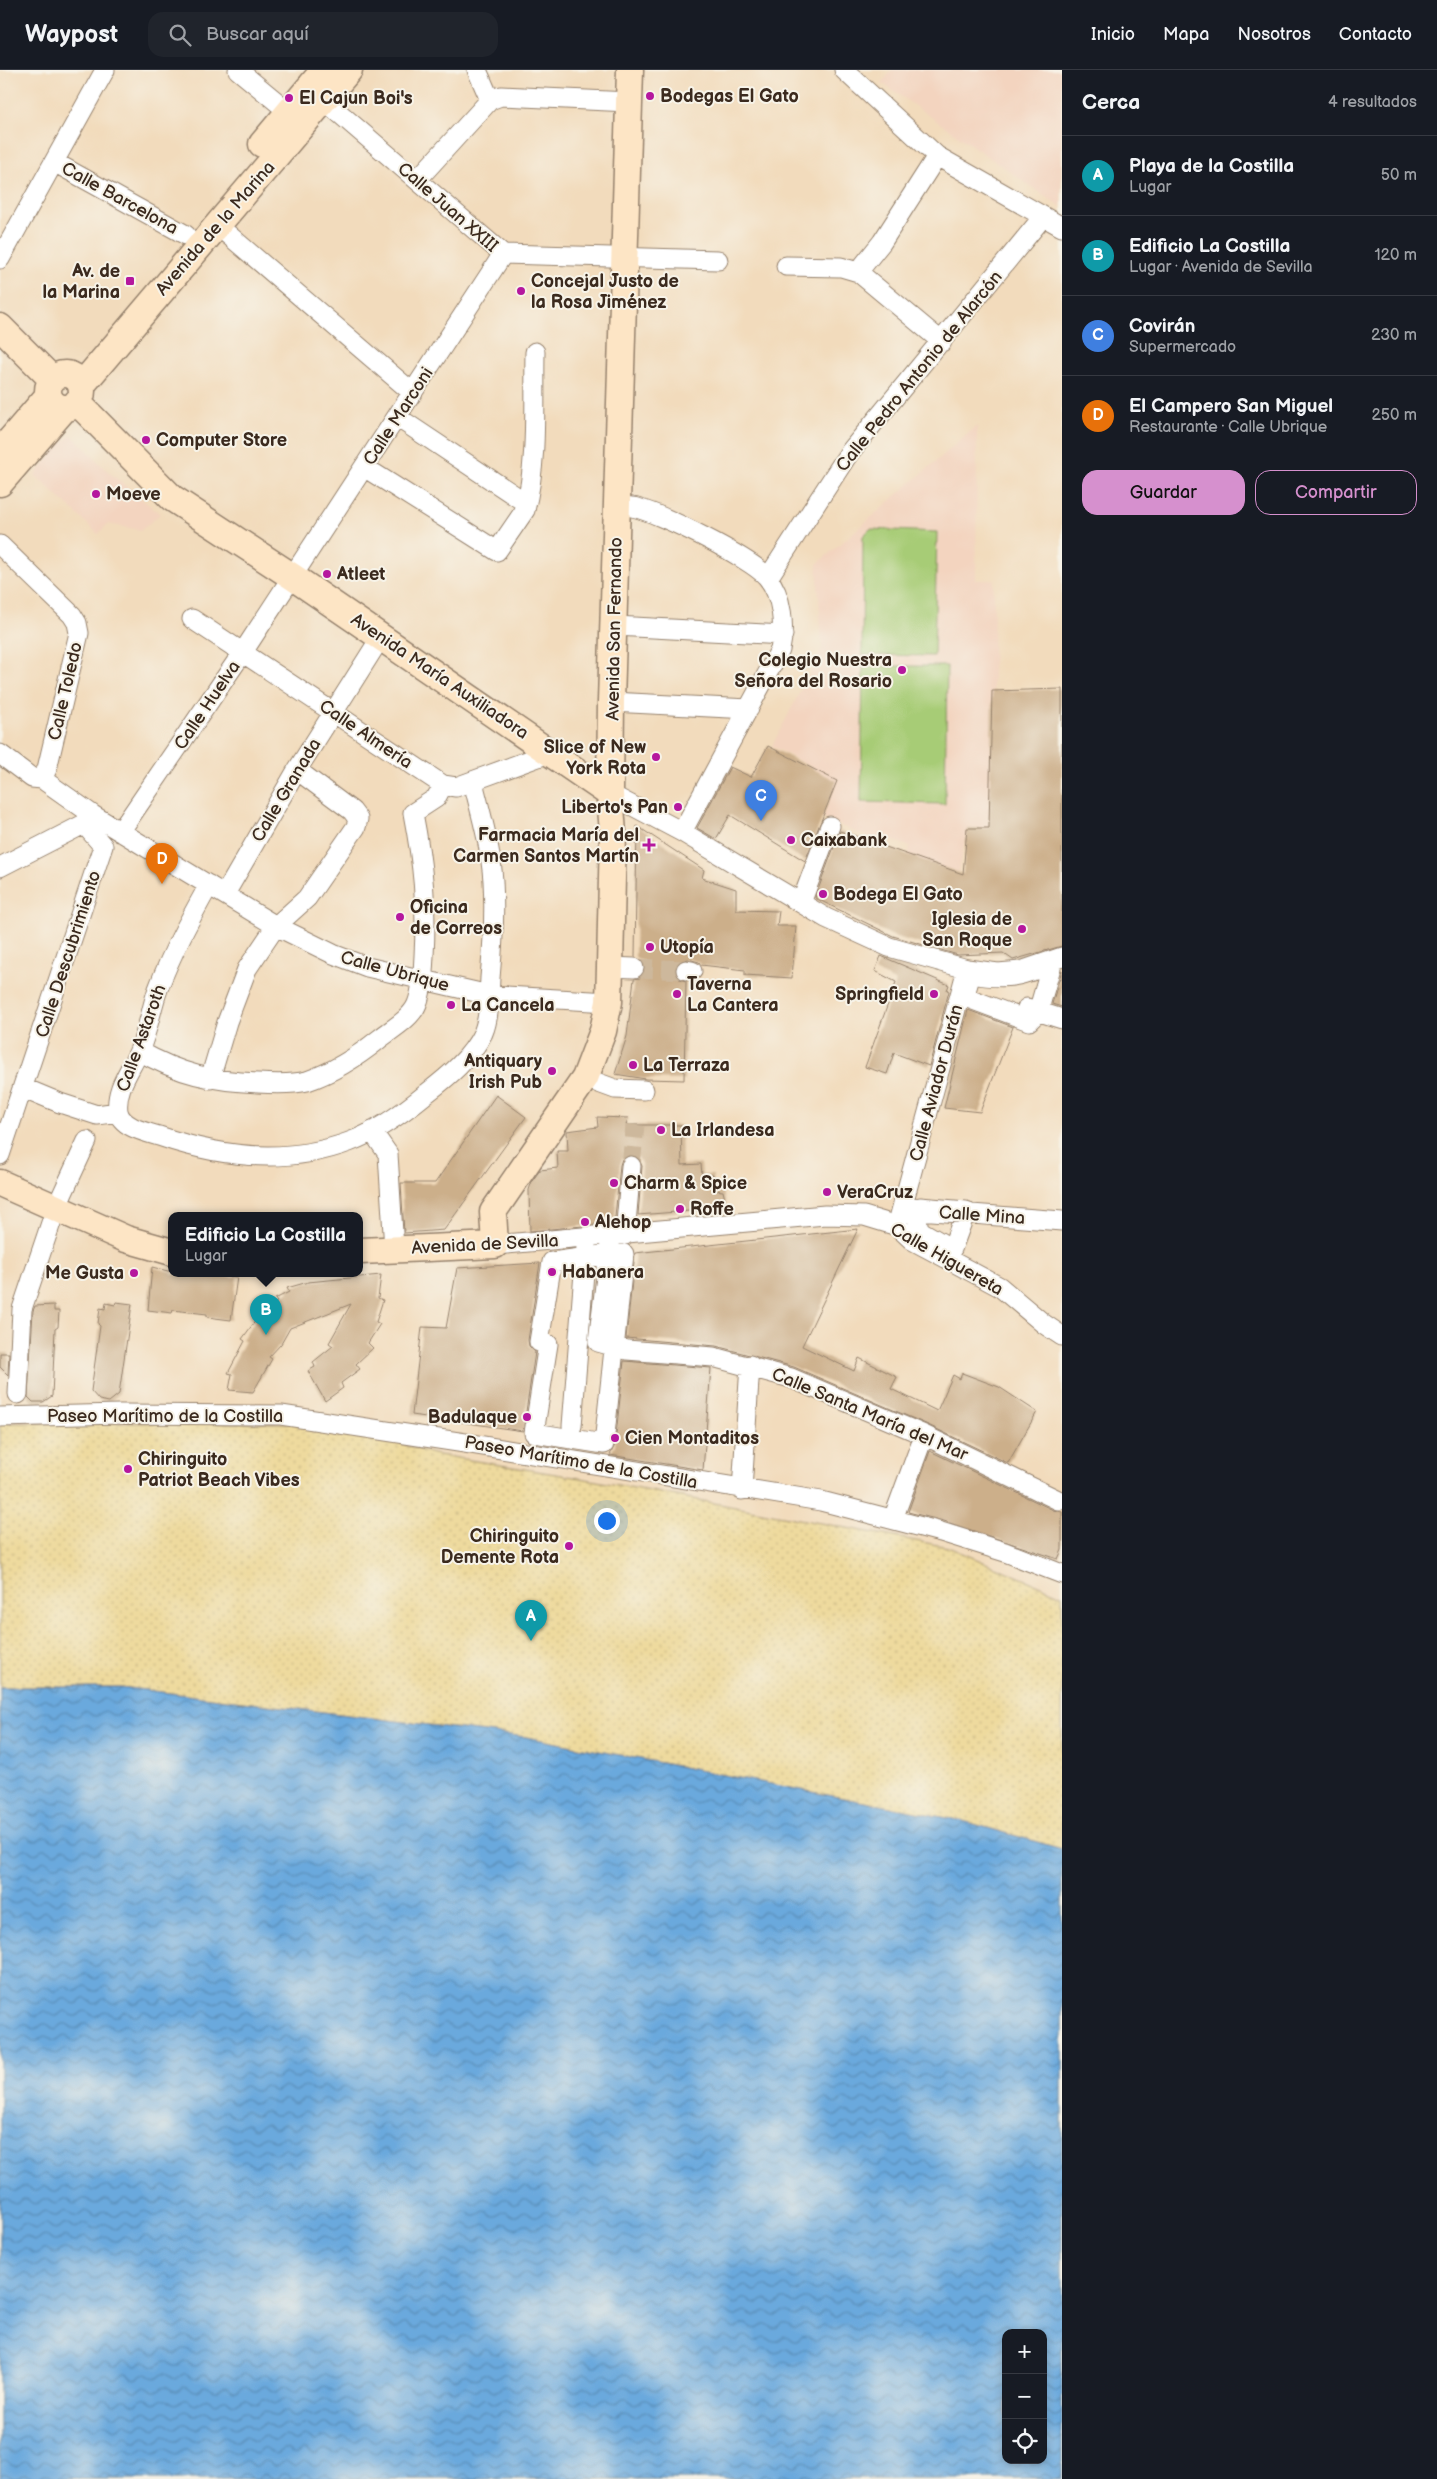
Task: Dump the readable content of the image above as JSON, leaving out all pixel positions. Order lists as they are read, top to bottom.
{
  "streets": {
    "street": [
      "Calle Barcelona",
      "Calle Juan XXIII",
      "Avenida de la Marina",
      "Calle Pedro Antonio de Alarcón",
      "Calle Marconi",
      "Avenida San Fernando",
      "Avenida María Auxiliadora",
      "Calle Toledo",
      "Calle Huelva",
      "Calle Almería",
      "Calle Granada",
      "Calle Descubrimiento",
      "Calle Ubrique",
      "Calle Astaroth",
      "Calle Aviador Durán",
      "Calle Mina",
      "Avenida de Sevilla",
      "Calle Higuereta",
      "Calle Santa María del Mar",
      "Paseo Marítimo de la Costilla"
    ]
  },
  "crossings": [
    ["Calle Barcelona", "Avenida de la Marina"],
    ["Calle Juan XXIII", "Avenida de la Marina"],
    ["Calle Juan XXIII", "Calle Marconi"],
    ["Calle Juan XXIII", "Avenida San Fernando"],
    ["Avenida de la Marina", "Avenida María Auxiliadora"],
    ["Calle Marconi", "Avenida María Auxiliadora"],
    ["Calle Marconi", "Calle Huelva"],
    ["Avenida San Fernando", "Avenida María Auxiliadora"],
    ["Avenida San Fernando", "Calle Ubrique"],
    ["Avenida San Fernando", "Avenida de Sevilla"],
    ["Avenida María Auxiliadora", "Calle Huelva"],
    ["Avenida María Auxiliadora", "Calle Granada"],
    ["Avenida María Auxiliadora", "Calle Aviador Durán"],
    ["Calle Huelva", "Calle Almería"],
    ["Calle Huelva", "Calle Ubrique"],
    ["Calle Almería", "Calle Granada"],
    ["Calle Granada", "Calle Ubrique"],
    ["Calle Descubrimiento", "Calle Ubrique"],
    ["Calle Ubrique", "Calle Astaroth"],
    ["Calle Aviador Durán", "Calle Mina"],
    ["Calle Aviador Durán", "Calle Higuereta"],
    ["Avenida de Sevilla", "Calle Higuereta"]
  ],
  "places": {
    "other": [
      "Bodegas El Gato",
      "El Cajun Boi's",
      "Concejal Justo de la Rosa Jiménez",
      "Computer Store",
      "Moeve",
      "Atleet",
      "Colegio Nuestra Señora del Rosario",
      "Slice of New York Rota",
      "Liberto's Pan",
      "Caixabank",
      "Bodega El Gato",
      "Oficina de Correos",
      "Iglesia de San Roque",
      "Utopía",
      "Taverna La Cantera",
      "Springfield",
      "La Cancela",
      "La Terraza",
      "Antiquary Irish Pub",
      "La Irlandesa",
      "Charm & Spice",
      "VeraCruz",
      "Roffe",
      "Alehop",
      "Habanera",
      "Me Gusta",
      "Badulaque",
      "Cien Montaditos",
      "Chiringuito Patriot Beach Vibes",
      "Chiringuito Demente Rota"
    ],
    "transit": ["Av. de la Marina"],
    "health": ["Farmacia María del Carmen Santos Martín"]
  },
  "page": {
    "header": "Waypost",
    "search": "Buscar aquí",
    "nav": [
      "Inicio",
      "Mapa",
      "Nosotros",
      "Contacto"
    ],
    "heading": ["Cerca", "4 resultados"],
    "list": [
      {
        "mark": "A",
        "name": "Playa de la Costilla",
        "note": "Lugar",
        "value": "50 m"
      },
      {
        "mark": "B",
        "name": "Edificio La Costilla",
        "note": "Lugar · Avenida de Sevilla",
        "value": "120 m"
      },
      {
        "mark": "C",
        "name": "Covirán",
        "note": "Supermercado",
        "value": "230 m"
      },
      {
        "mark": "D",
        "name": "El Campero San Miguel",
        "note": "Restaurante · Calle Ubrique",
        "value": "250 m"
      }
    ],
    "buttons": ["Guardar", "Compartir"],
    "pins": [
      "C",
      "D",
      "B",
      "A"
    ],
    "popup": ["Edificio La Costilla", "Lugar"],
    "map_buttons": ["+", "−"]
  }
}
